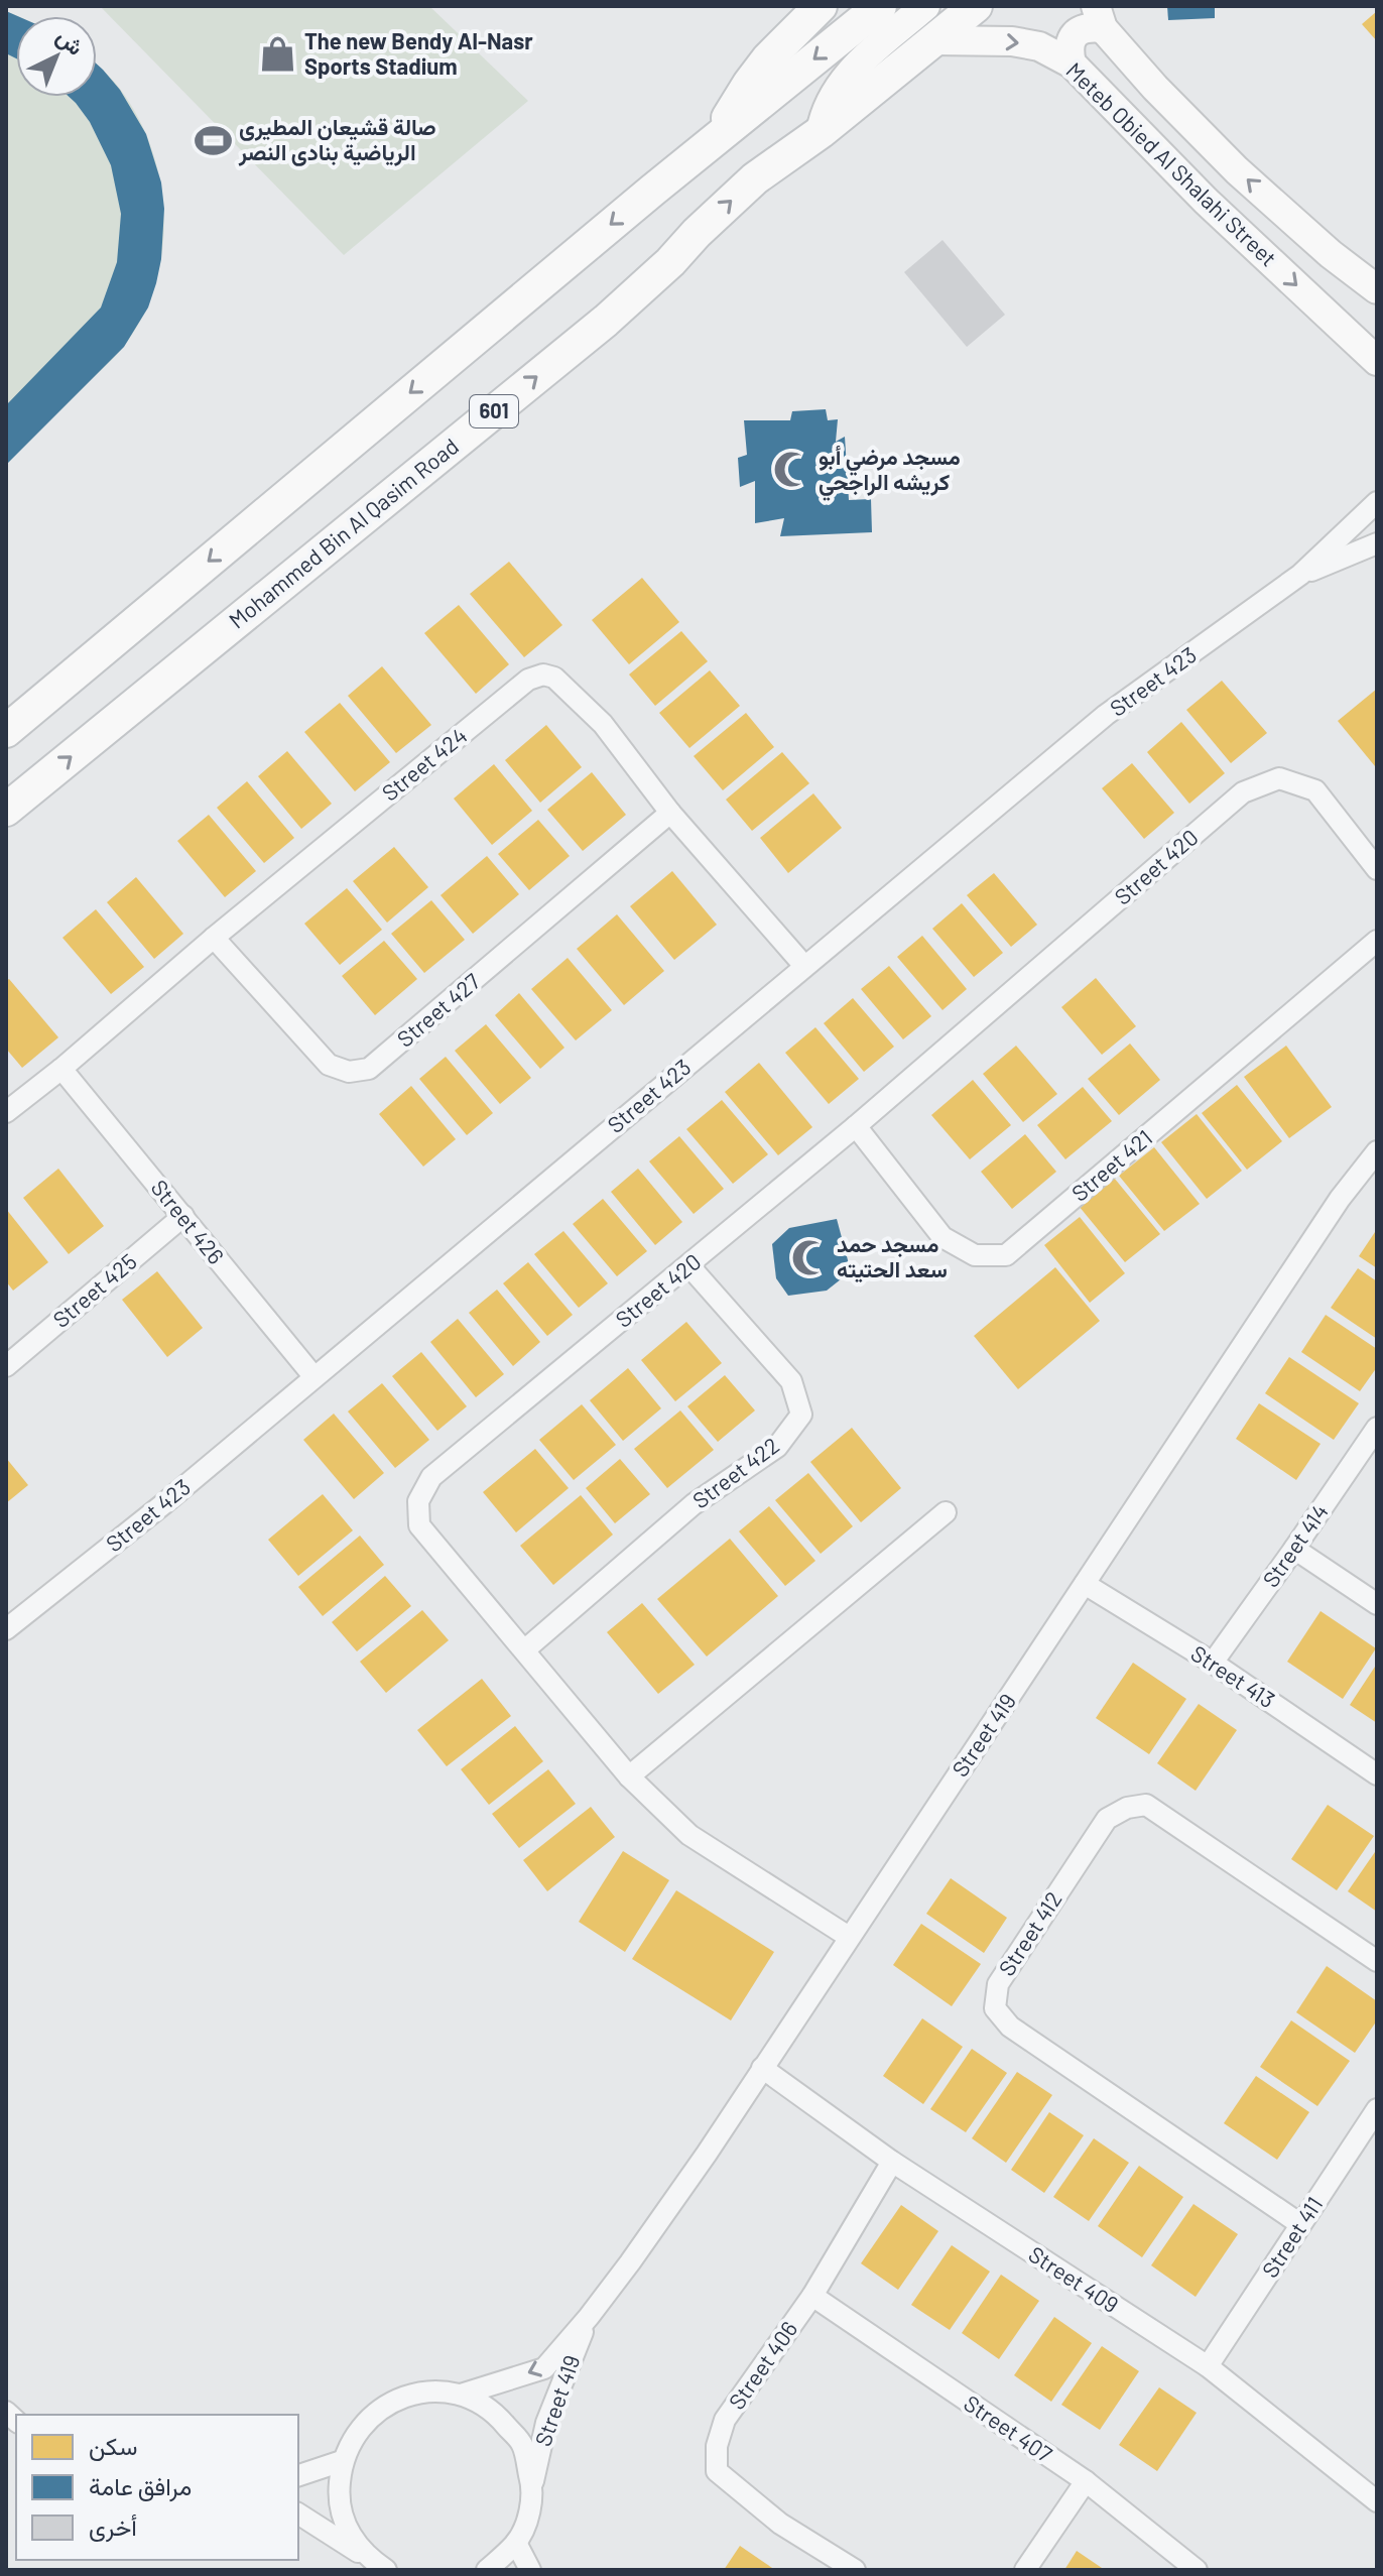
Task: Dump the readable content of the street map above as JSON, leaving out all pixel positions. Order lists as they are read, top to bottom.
{
  "streets": {
    "main road": ["601", "Mohammed Bin Al Qasim Road"],
    "street": [
      "Meteb Obied Al Shalahi Street",
      "Street 423",
      "Street 424",
      "Street 420",
      "Street 427",
      "Street 421",
      "Street 426",
      "Street 425",
      "Street 422",
      "Street 414",
      "Street 413",
      "Street 419",
      "Street 412",
      "Street 411",
      "Street 409",
      "Street 406",
      "Street 407"
    ]
  },
  "crossings": [
    ["Meteb Obied Al Shalahi Street", "Mohammed Bin Al Qasim Road"],
    ["Street 423", "Street 424"],
    ["Street 423", "Street 426"],
    ["Street 424", "Street 427"],
    ["Street 424", "Street 426"],
    ["Street 420", "Street 421"],
    ["Street 420", "Street 422"],
    ["Street 420", "Street 419"],
    ["Street 426", "Street 425"],
    ["Street 414", "Street 413"],
    ["Street 413", "Street 419"],
    ["Street 419", "Street 409"],
    ["Street 412", "Street 411"],
    ["Street 411", "Street 409"],
    ["Street 409", "Street 406"],
    ["Street 406", "Street 407"]
  ],
  "places": {
    "shop": ["The new Bendy Al-Nasr Sports Stadium"],
    "sports": ["صالة قشيعان المطيرى الرياضية بنادى النصر"],
    "mosque": ["مسجد مرضي أبو كريشه الراجحي", "مسجد حمد سعد الحتيته"]
  },
  "legend": ["سكن", "مرافق عامة", "أخرى"],
  "north": "top right"
}
